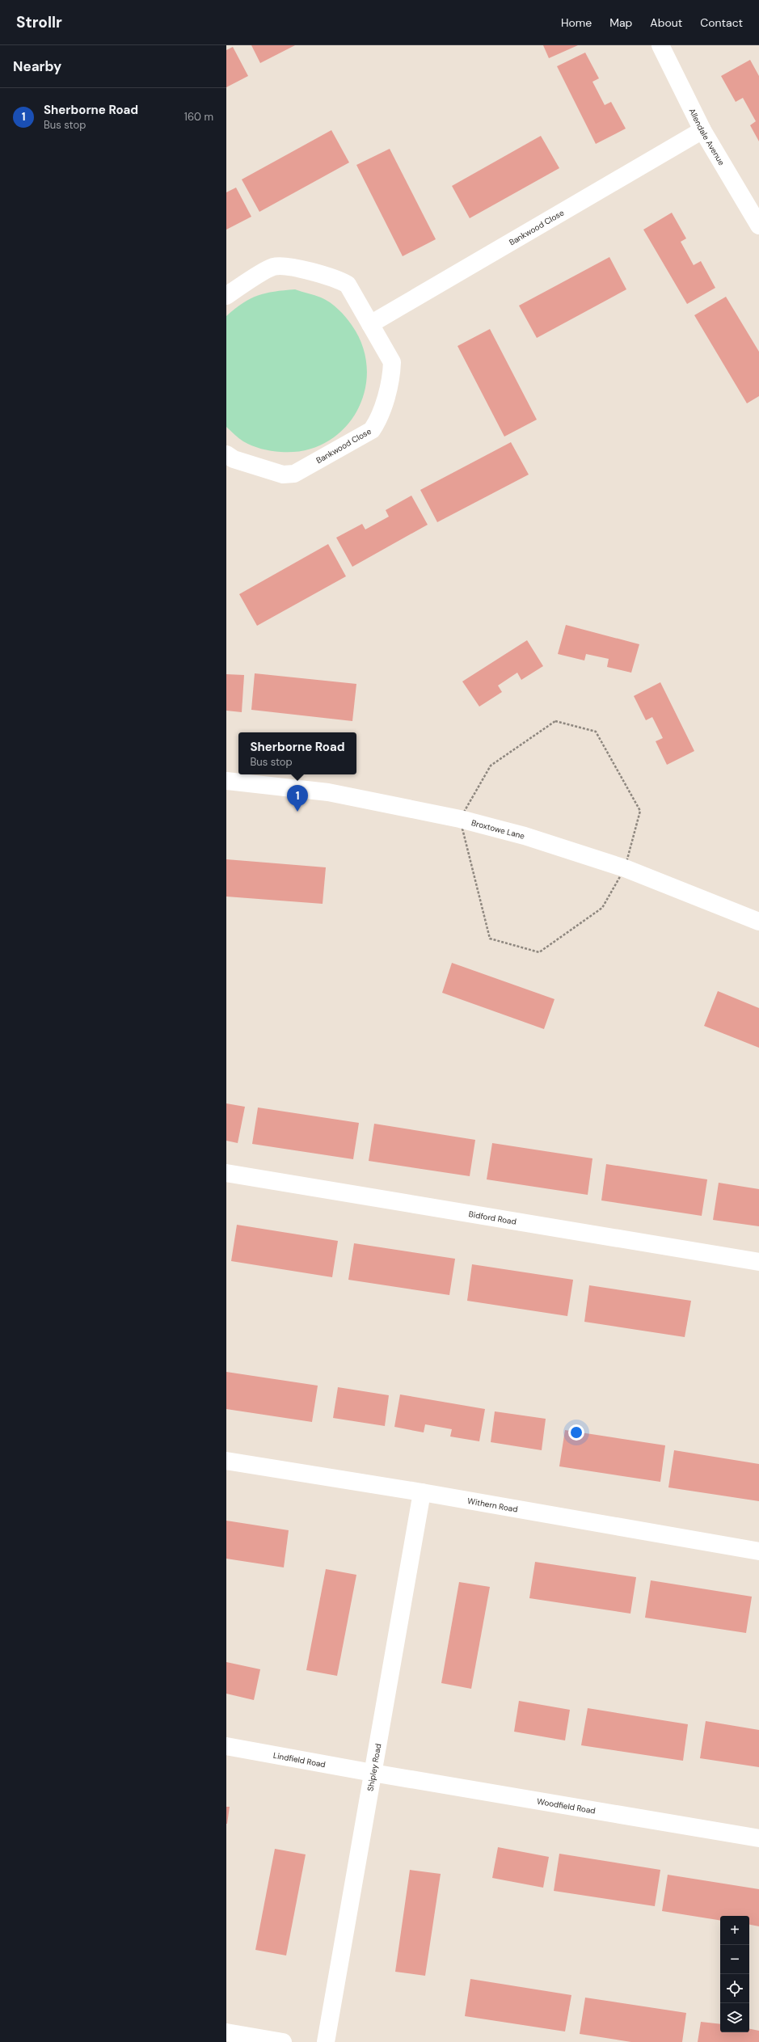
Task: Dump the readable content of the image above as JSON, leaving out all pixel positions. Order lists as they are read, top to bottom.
{
  "streets": {
    "street": [
      "Allendale Avenue",
      "Bankwood Close",
      "Broxtowe Lane",
      "Bidford Road",
      "Withern Road",
      "Lindfield Road",
      "Shipley Road",
      "Woodfield Road"
    ]
  },
  "crossings": [
    ["Allendale Avenue", "Bankwood Close"],
    ["Withern Road", "Shipley Road"],
    ["Lindfield Road", "Shipley Road"],
    ["Lindfield Road", "Woodfield Road"],
    ["Shipley Road", "Woodfield Road"]
  ],
  "page": {
    "header": "Strollr",
    "nav": [
      "Home",
      "Map",
      "About",
      "Contact"
    ],
    "heading": "Nearby",
    "list": [
      {
        "mark": "1",
        "name": "Sherborne Road",
        "note": "Bus stop",
        "value": "160 m"
      }
    ],
    "popup": ["Sherborne Road", "Bus stop"],
    "pins": "1",
    "map_buttons": ["+", "−"]
  }
}
